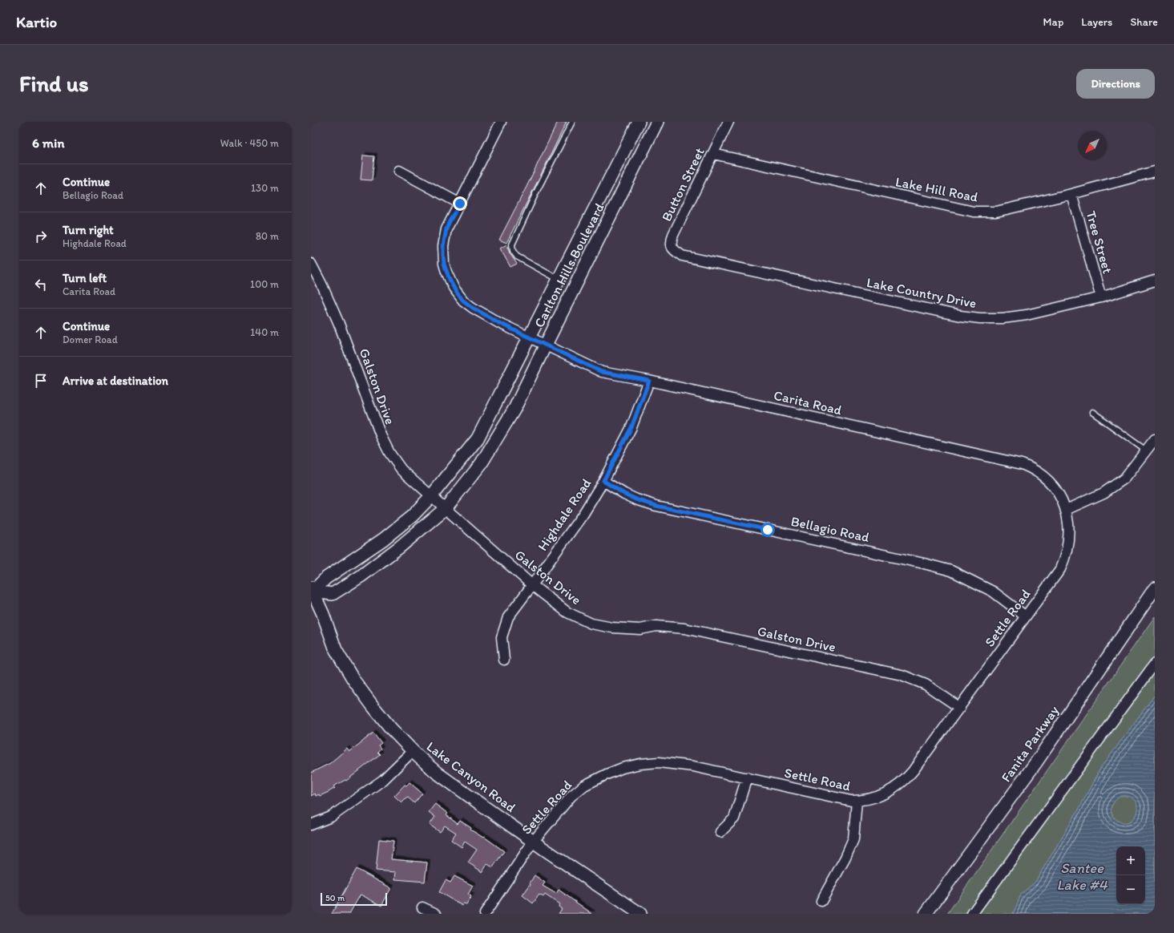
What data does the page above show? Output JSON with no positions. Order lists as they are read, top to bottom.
{
  "streets": {
    "street": [
      "Button Street",
      "Lake Hill Road",
      "Tree Street",
      "Carlton Hills Boulevard",
      "Lake Country Drive",
      "Galston Drive",
      "Carita Road",
      "Highdale Road",
      "Bellagio Road",
      "Settle Road",
      "Fanita Parkway",
      "Lake Canyon Road"
    ]
  },
  "crossings": [
    ["Button Street", "Lake Hill Road"],
    ["Button Street", "Lake Country Drive"],
    ["Lake Hill Road", "Tree Street"],
    ["Tree Street", "Lake Country Drive"],
    ["Carlton Hills Boulevard", "Galston Drive"],
    ["Carlton Hills Boulevard", "Carita Road"],
    ["Carlton Hills Boulevard", "Lake Canyon Road"],
    ["Galston Drive", "Highdale Road"],
    ["Galston Drive", "Settle Road"],
    ["Carita Road", "Highdale Road"],
    ["Carita Road", "Settle Road"],
    ["Highdale Road", "Bellagio Road"],
    ["Bellagio Road", "Settle Road"],
    ["Settle Road", "Lake Canyon Road"]
  ],
  "water": ["Santee Lake #4"],
  "scale_bar": "50 m",
  "north": "bottom left",
  "page": {
    "header": "Kartio",
    "nav": ["Map", "Layers", "Share"],
    "buttons": "Directions",
    "title": "Find us",
    "heading": ["6 min", "Walk · 450 m"],
    "list": [
      ["Continue", "Bellagio Road", "130 m"],
      ["Turn right", "Highdale Road", "80 m"],
      ["Turn left", "Carita Road", "100 m"],
      ["Continue", "Domer Road", "140 m"],
      "Arrive at destination"
    ],
    "map_buttons": ["+", "−"],
    "scale": "50 m"
  }
}
